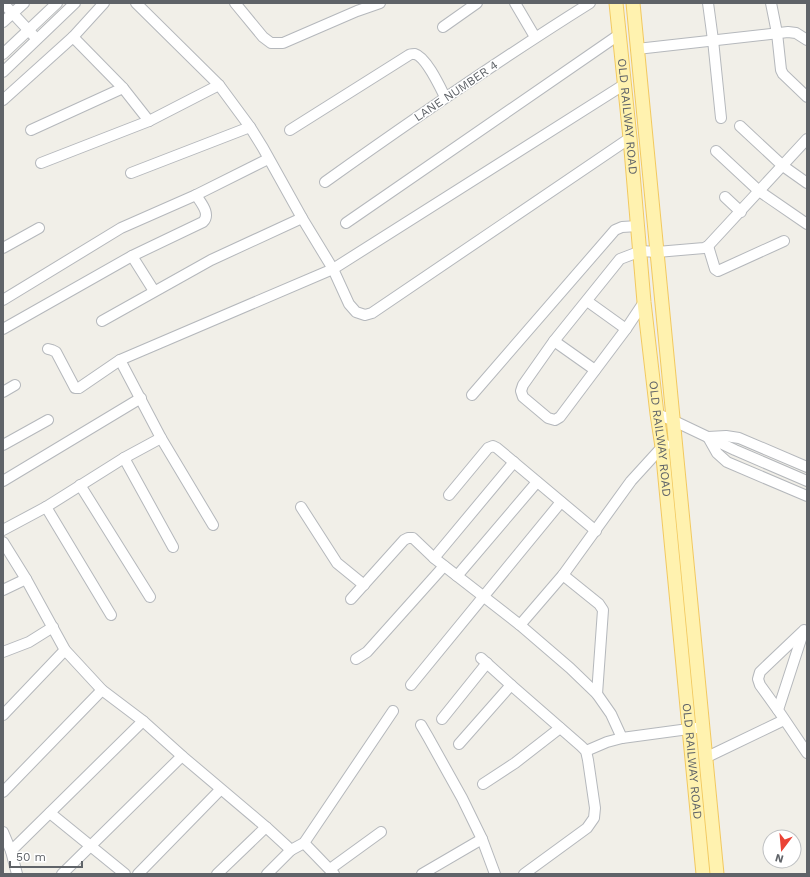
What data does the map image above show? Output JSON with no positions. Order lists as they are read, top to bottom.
{
  "streets": {
    "main road": ["OLD RAILWAY ROAD"],
    "street": ["LANE NUMBER 4"]
  },
  "scale_bar": "50 m",
  "north": "bottom"
}
